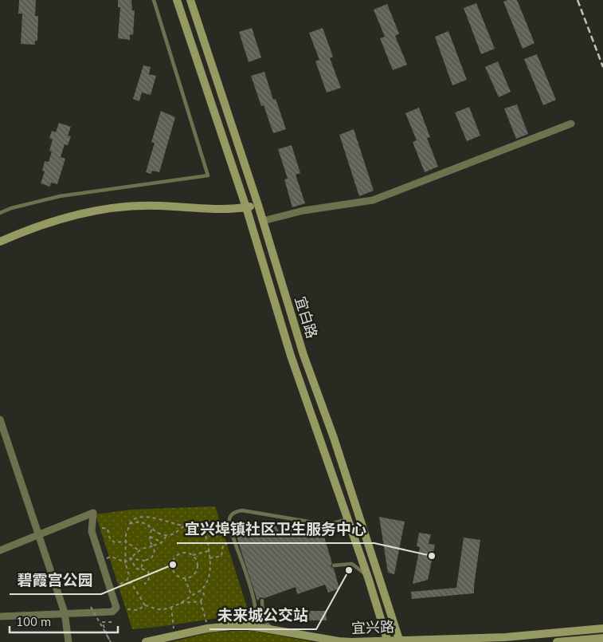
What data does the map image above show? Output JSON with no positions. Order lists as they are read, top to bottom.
{
  "streets": {
    "street": ["宜白路", "宜兴路"]
  },
  "crossings": [
    ["宜白路", "宜兴路"]
  ],
  "places": ["宜兴埠镇社区卫生服务中心", "碧霞宫公园", "未来城公交站"],
  "scale_bar": "100 m"
}
